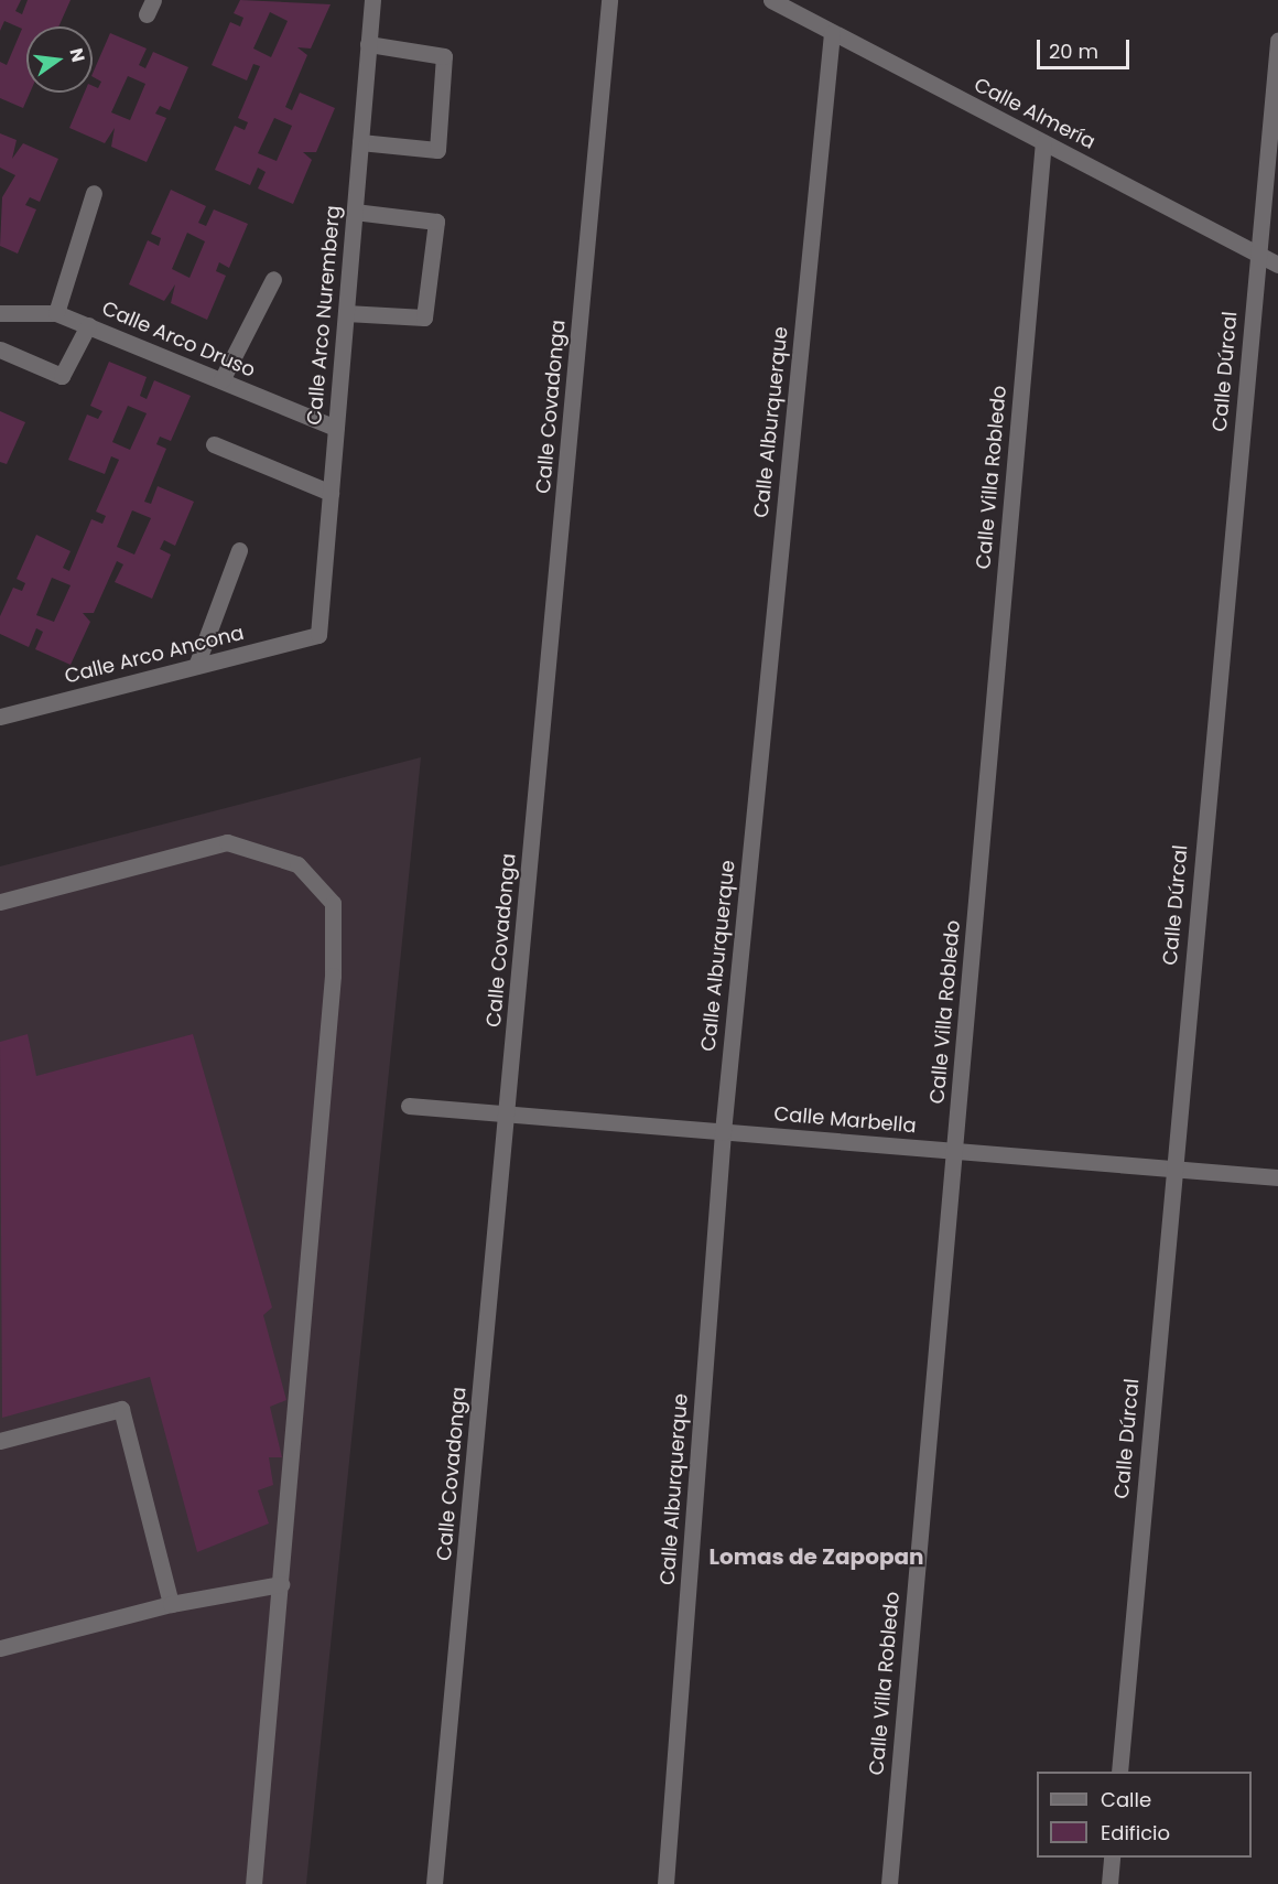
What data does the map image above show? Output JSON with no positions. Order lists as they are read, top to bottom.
{
  "streets": {
    "street": [
      "Calle Almería",
      "Calle Arco Nuremberg",
      "Calle Arco Druso",
      "Calle Dúrcal",
      "Calle Covadonga",
      "Calle Alburquerque",
      "Calle Villa Robledo",
      "Calle Arco Ancona",
      "Calle Marbella"
    ]
  },
  "crossings": [
    ["Calle Almería", "Calle Dúrcal"],
    ["Calle Almería", "Calle Alburquerque"],
    ["Calle Almería", "Calle Villa Robledo"],
    ["Calle Arco Nuremberg", "Calle Arco Druso"],
    ["Calle Arco Nuremberg", "Calle Arco Ancona"],
    ["Calle Dúrcal", "Calle Marbella"],
    ["Calle Covadonga", "Calle Marbella"],
    ["Calle Alburquerque", "Calle Marbella"],
    ["Calle Villa Robledo", "Calle Marbella"]
  ],
  "districts": ["Lomas de Zapopan"],
  "legend": ["Calle", "Edificio"],
  "scale_bar": "20 m",
  "north": "right"
}
